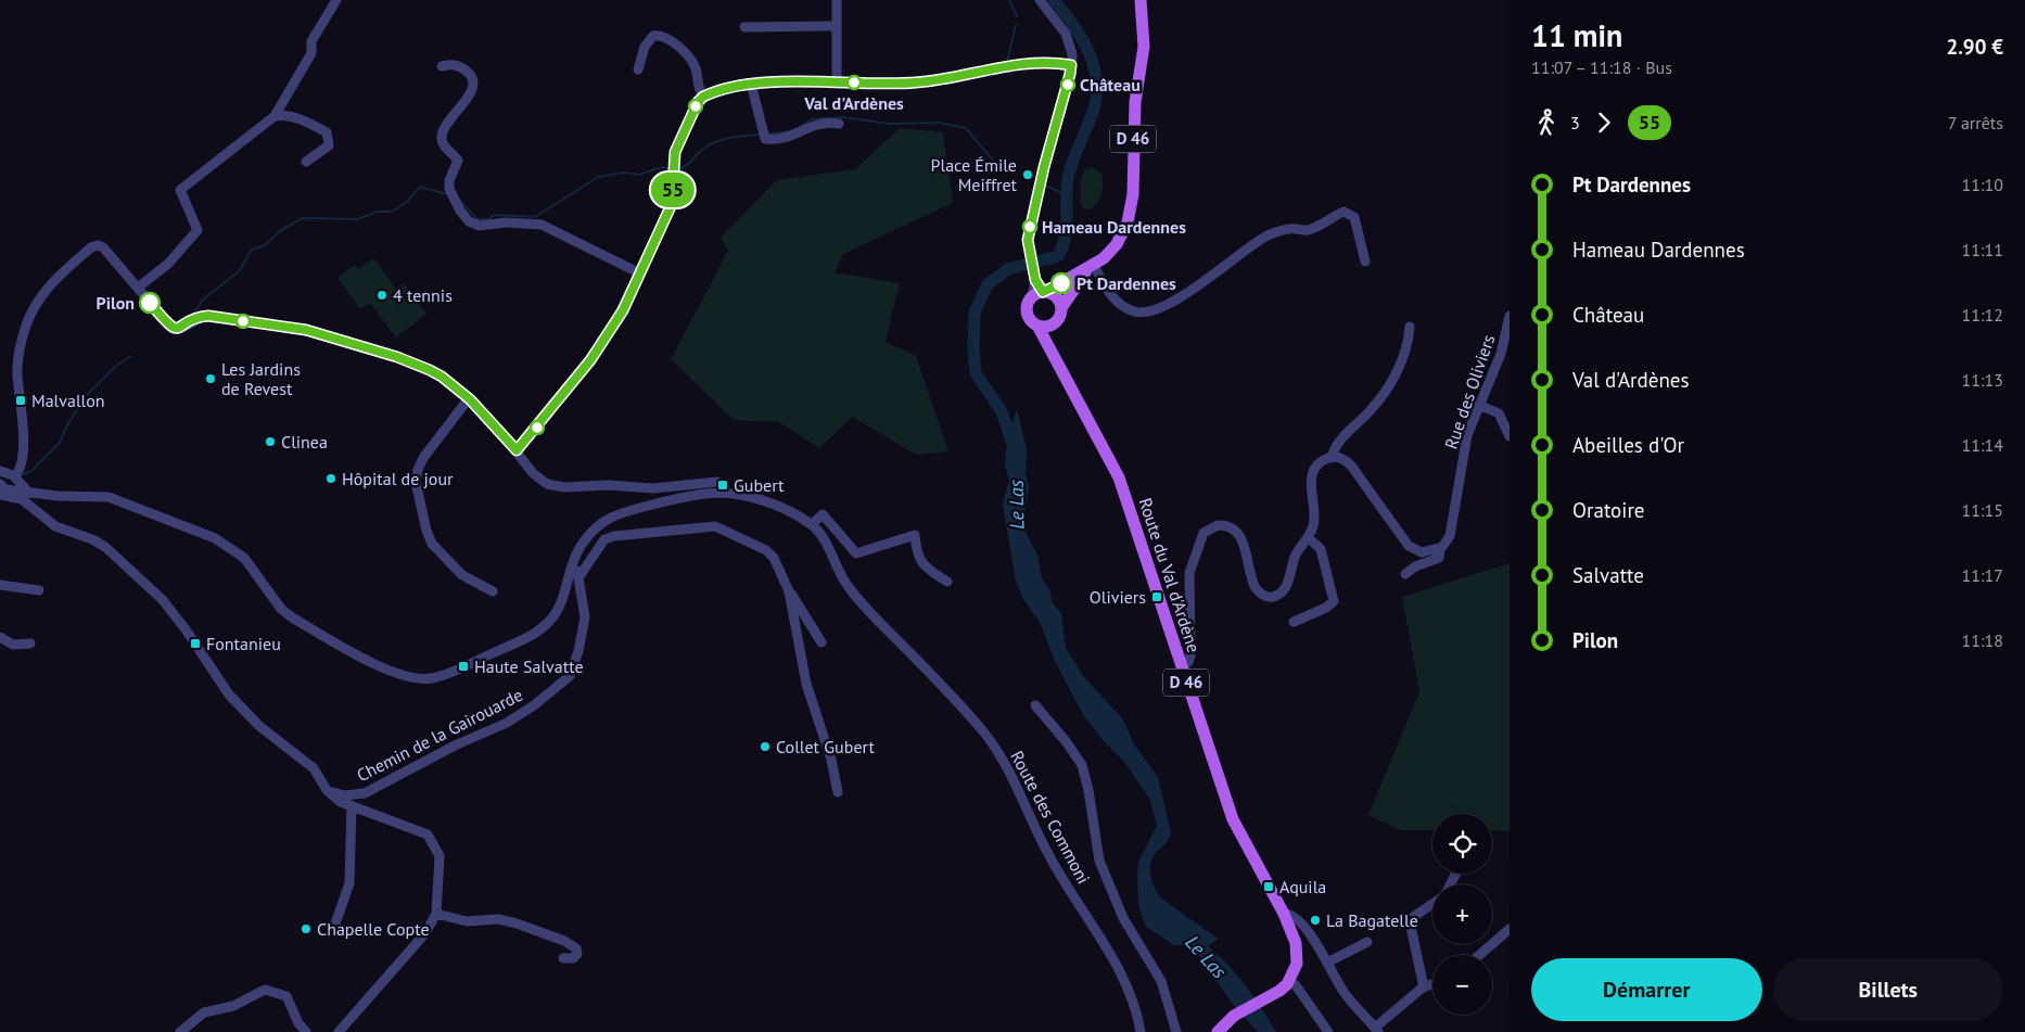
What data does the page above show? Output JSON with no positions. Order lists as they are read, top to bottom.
{
  "streets": {
    "main road": ["D 46", "Route du Val d'Ardène"],
    "street": ["Rue des Oliviers", "Chemin de la Gairouarde", "Route des Commoni"]
  },
  "crossings": [
    ["D 46", "Route du Val d'Ardène"]
  ],
  "water": ["Le Las"],
  "places": {
    "other": [
      "Val d'Ardènes",
      "Château",
      "Place Émile Meiffret",
      "Hameau Dardennes",
      "Pt Dardennes",
      "4 tennis",
      "Pilon",
      "Les Jardins de Revest",
      "Clinea",
      "Hôpital de jour",
      "Collet Gubert",
      "La Bagatelle",
      "Chapelle Copte"
    ],
    "transit": [
      "Malvallon",
      "Gubert",
      "Oliviers",
      "Fontanieu",
      "Haute Salvatte",
      "Aquila"
    ]
  },
  "lines": ["bus line 55"],
  "page": {
    "on_map": "55",
    "heading": ["11 min", "11:07 – 11:18 · Bus", "2.90 €"],
    "legs": ["3", "55", "7 arrêts"],
    "list": [
      {
        "name": "Pt Dardennes",
        "value": "11:10"
      },
      {
        "name": "Hameau Dardennes",
        "value": "11:11"
      },
      {
        "name": "Château",
        "value": "11:12"
      },
      {
        "name": "Val d'Ardènes",
        "value": "11:13"
      },
      {
        "name": "Abeilles d'Or",
        "value": "11:14"
      },
      {
        "name": "Oratoire",
        "value": "11:15"
      },
      {
        "name": "Salvatte",
        "value": "11:17"
      },
      {
        "name": "Pilon",
        "value": "11:18"
      }
    ],
    "map_buttons": ["+", "−"],
    "buttons": ["Démarrer", "Billets"]
  }
}
